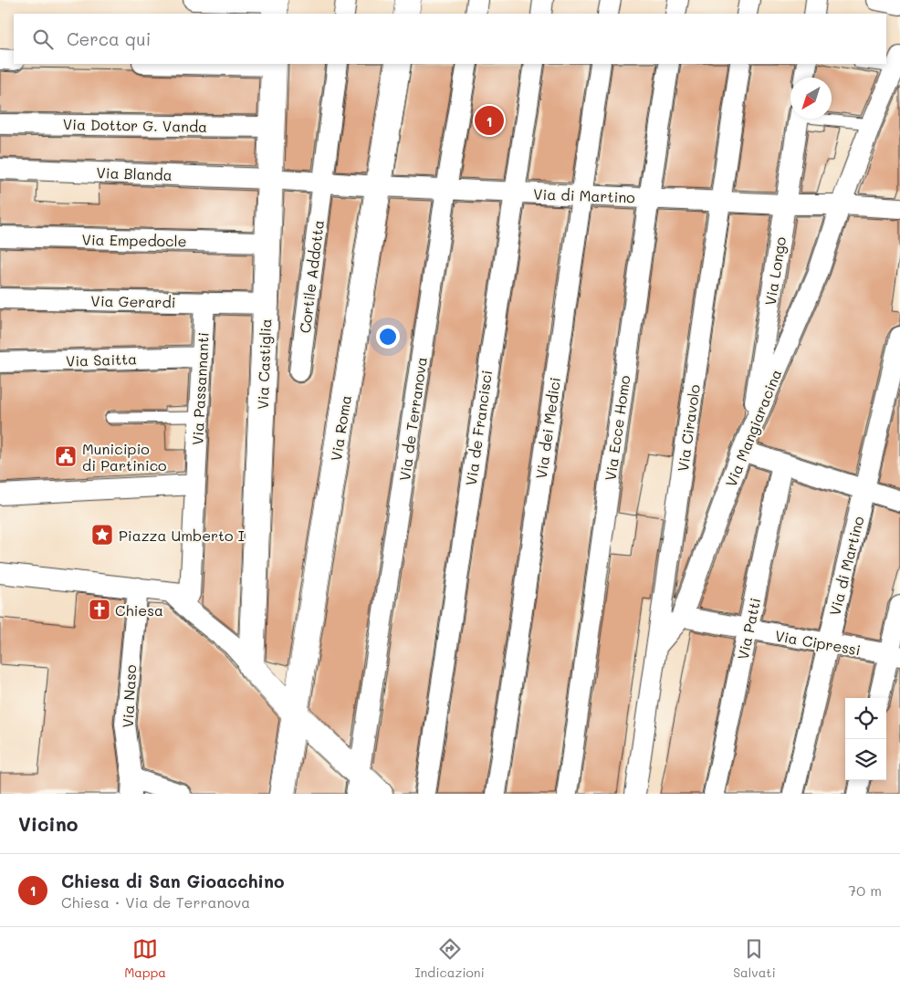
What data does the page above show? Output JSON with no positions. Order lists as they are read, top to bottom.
{
  "streets": {
    "street": [
      "Via Dottor G. Vanda",
      "Via Blanda",
      "Via di Martino",
      "Via Empedocle",
      "Via Longo",
      "Cortile Addotta",
      "Via Gerardi",
      "Via Saitta",
      "Via Castiglia",
      "Via Passannanti",
      "Via de Terranova",
      "Via Roma",
      "Via de Francisci",
      "Via dei Medici",
      "Via Ecce Homo",
      "Via Ciravolo",
      "Via Mangiaracina",
      "Via Patti",
      "Via Cipressi",
      "Via Naso"
    ]
  },
  "crossings": [
    ["Via Dottor G. Vanda", "Via Castiglia"],
    ["Via Blanda", "Via di Martino"],
    ["Via Blanda", "Via Castiglia"],
    ["Via di Martino", "Via Longo"],
    ["Via di Martino", "Cortile Addotta"],
    ["Via di Martino", "Via Castiglia"],
    ["Via di Martino", "Via de Terranova"],
    ["Via di Martino", "Via Roma"],
    ["Via di Martino", "Via de Francisci"],
    ["Via di Martino", "Via dei Medici"],
    ["Via di Martino", "Via Ecce Homo"],
    ["Via di Martino", "Via Ciravolo"],
    ["Via di Martino", "Via Mangiaracina"],
    ["Via di Martino", "Via Cipressi"],
    ["Via Empedocle", "Via Castiglia"],
    ["Via Longo", "Via Mangiaracina"],
    ["Via Gerardi", "Via Castiglia"],
    ["Via Gerardi", "Via Passannanti"],
    ["Via Saitta", "Via Passannanti"],
    ["Via Ciravolo", "Via Mangiaracina"],
    ["Via Mangiaracina", "Via Cipressi"],
    ["Via Patti", "Via Cipressi"]
  ],
  "places": {
    "public building": ["Municipio di Partinico"],
    "place": ["Piazza Umberto I"],
    "church": ["Chiesa"]
  },
  "north": "bottom left",
  "page": {
    "search": "Cerca qui",
    "pins": "1",
    "heading": "Vicino",
    "list": [
      {
        "mark": "1",
        "name": "Chiesa di San Gioacchino",
        "note": "Chiesa · Via de Terranova",
        "value": "70 m"
      }
    ],
    "nav": ["Mappa", "Indicazioni", "Salvati"]
  }
}
